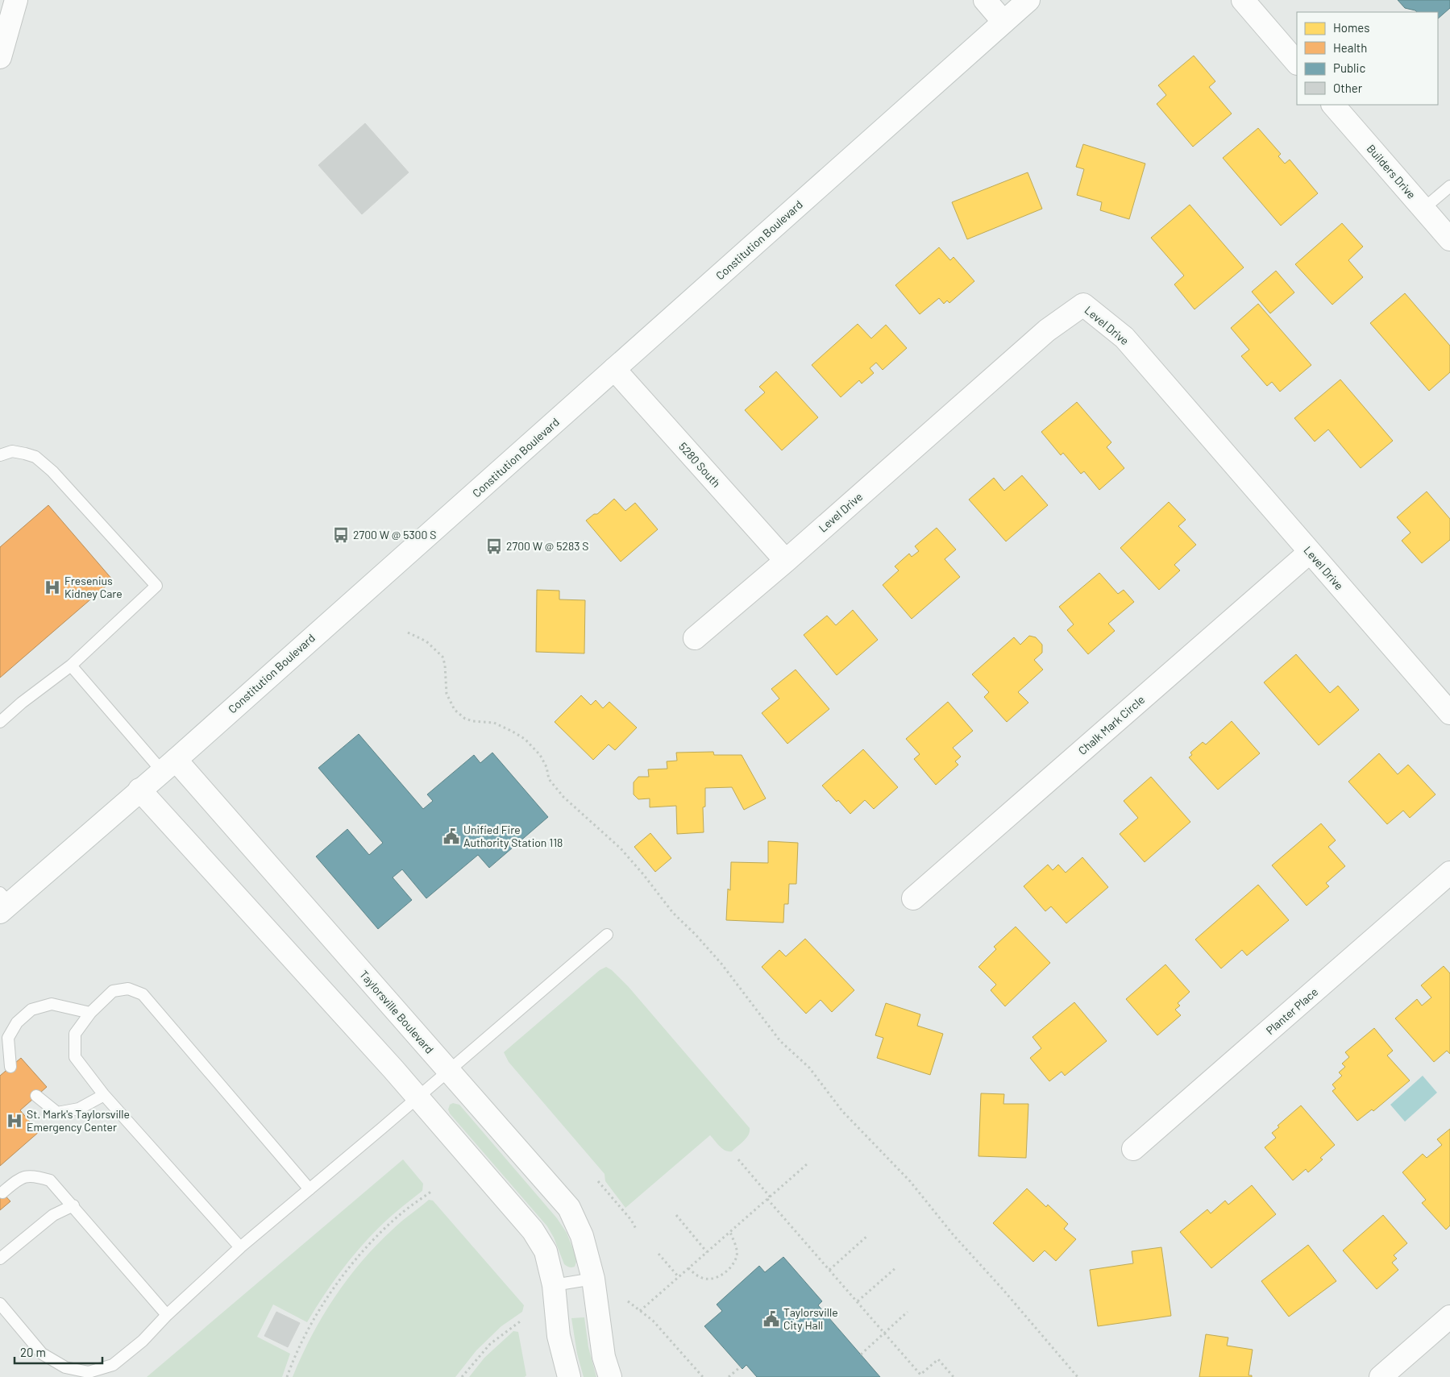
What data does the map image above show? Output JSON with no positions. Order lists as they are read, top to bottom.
{
  "streets": {
    "street": [
      "Builders Drive",
      "Constitution Boulevard",
      "Level Drive",
      "5280 South",
      "Chalk Mark Circle",
      "Planter Place",
      "Taylorsville Boulevard"
    ]
  },
  "crossings": [
    ["Constitution Boulevard", "5280 South"],
    ["Constitution Boulevard", "Taylorsville Boulevard"],
    ["Level Drive", "5280 South"],
    ["Level Drive", "Chalk Mark Circle"]
  ],
  "places": {
    "bus stop": ["2700 W @ 5300 S", "2700 W @ 5283 S"],
    "hospital": ["Fresenius Kidney Care", "St. Mark's Taylorsville Emergency Center"],
    "public building": ["Unified Fire Authority Station 118", "Taylorsville City Hall"]
  },
  "legend": [
    "Homes",
    "Health",
    "Public",
    "Other"
  ],
  "scale_bar": "20 m"
}
